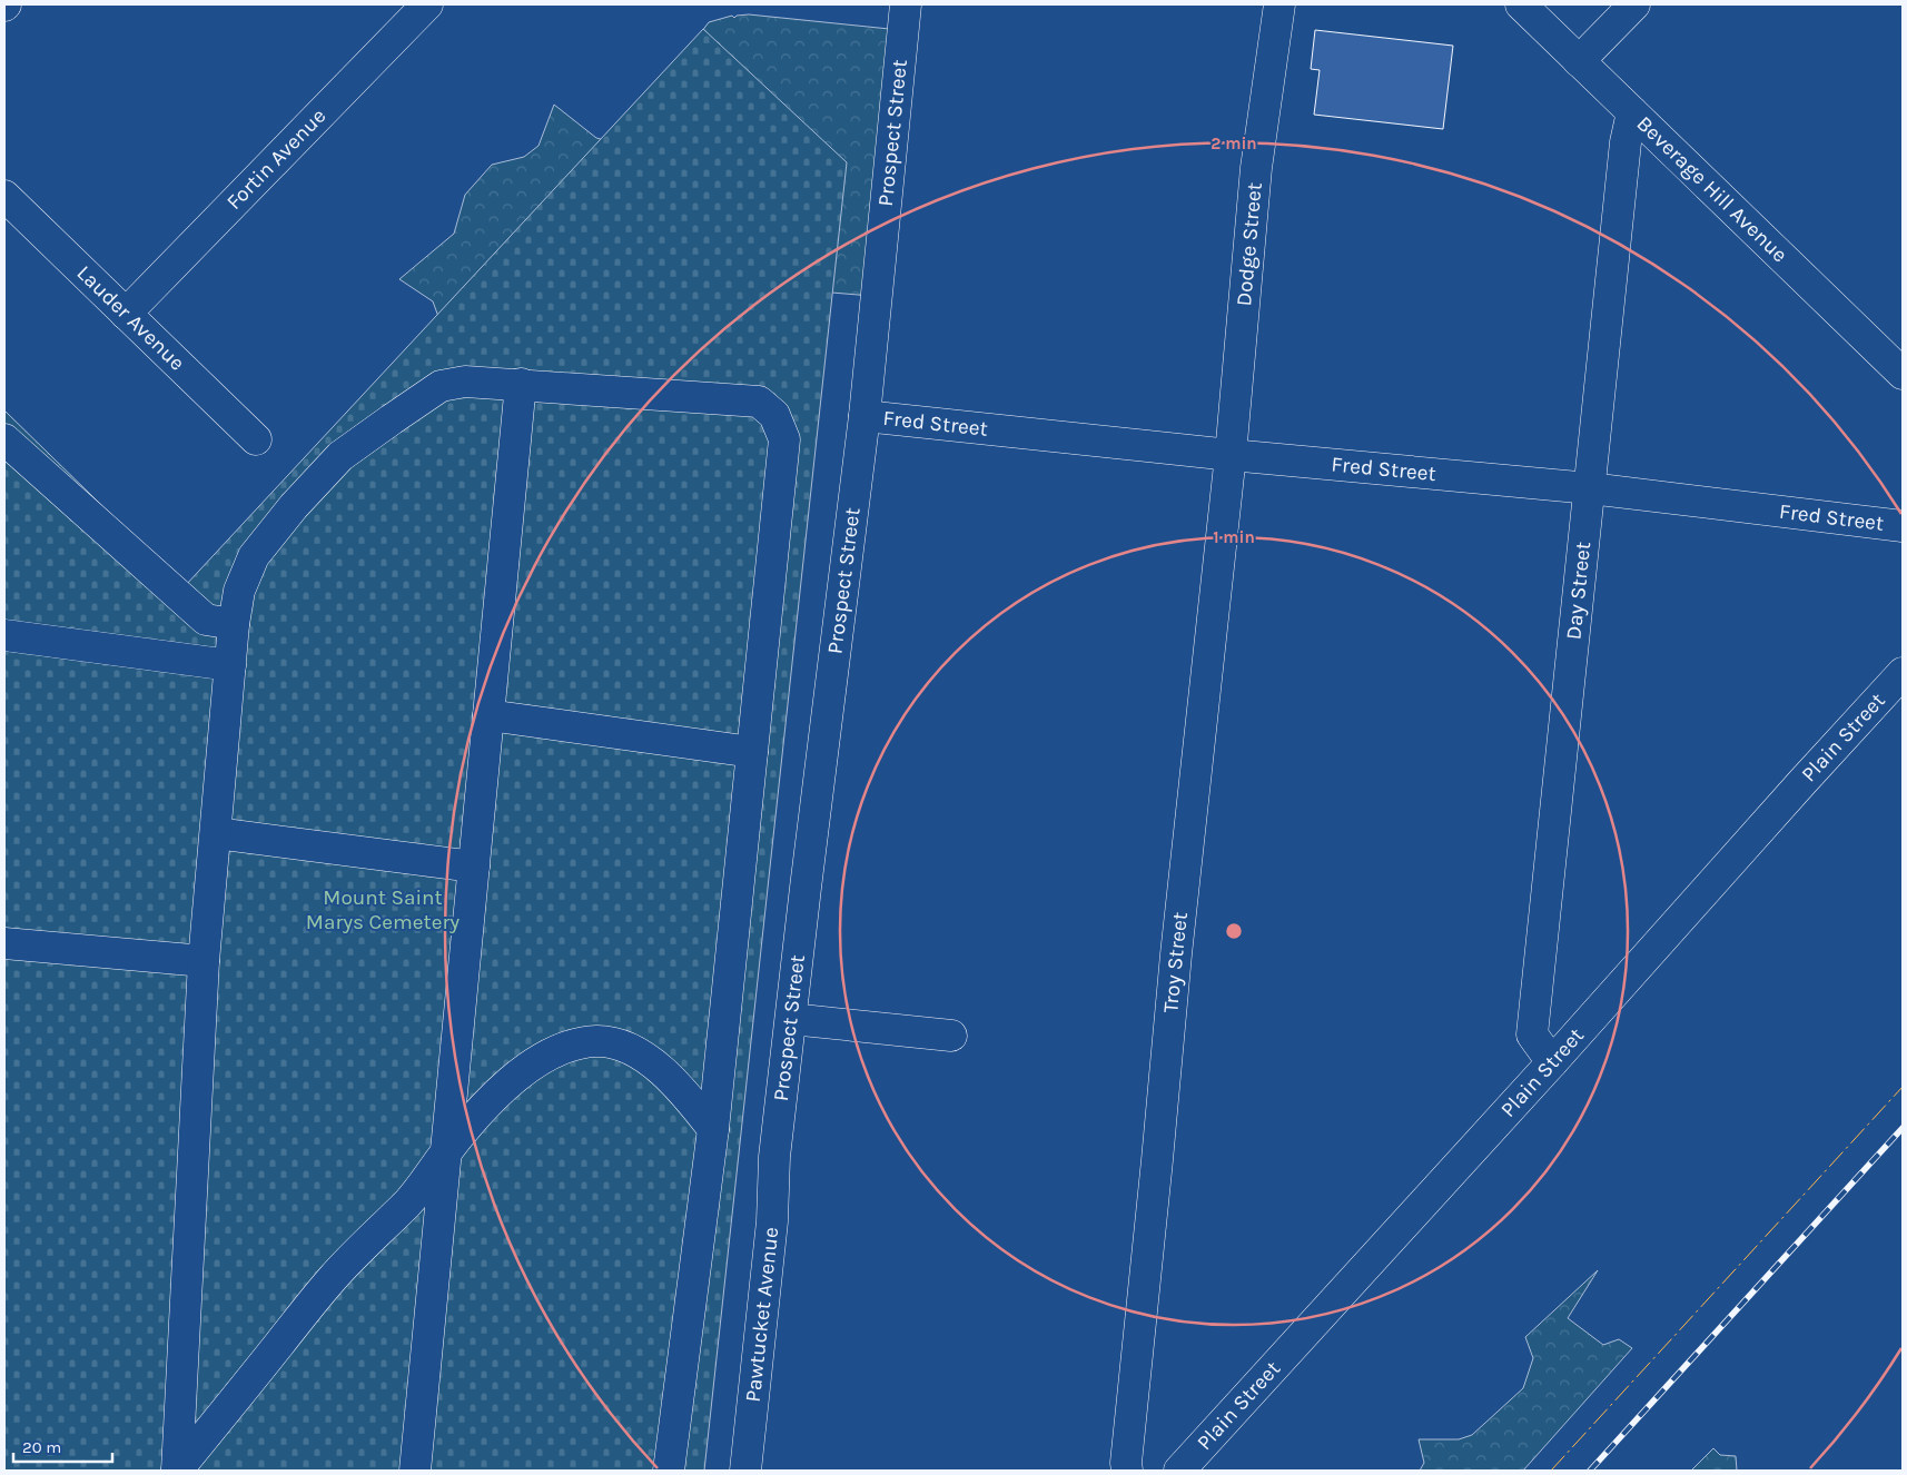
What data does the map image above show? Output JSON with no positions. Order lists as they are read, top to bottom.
{
  "streets": {
    "street": [
      "Prospect Street",
      "Fortin Avenue",
      "Beverage Hill Avenue",
      "Dodge Street",
      "Lauder Avenue",
      "Fred Street",
      "Day Street",
      "Plain Street",
      "Troy Street",
      "Pawtucket Avenue"
    ]
  },
  "crossings": [
    ["Prospect Street", "Fred Street"],
    ["Prospect Street", "Pawtucket Avenue"],
    ["Fortin Avenue", "Lauder Avenue"],
    ["Beverage Hill Avenue", "Day Street"],
    ["Dodge Street", "Fred Street"],
    ["Dodge Street", "Troy Street"],
    ["Fred Street", "Day Street"],
    ["Fred Street", "Troy Street"],
    ["Day Street", "Plain Street"]
  ],
  "parks": ["Mount Saint Marys Cemetery"],
  "scale_bar": "20 m",
  "rings": ["2 min", "1 min"]
}
